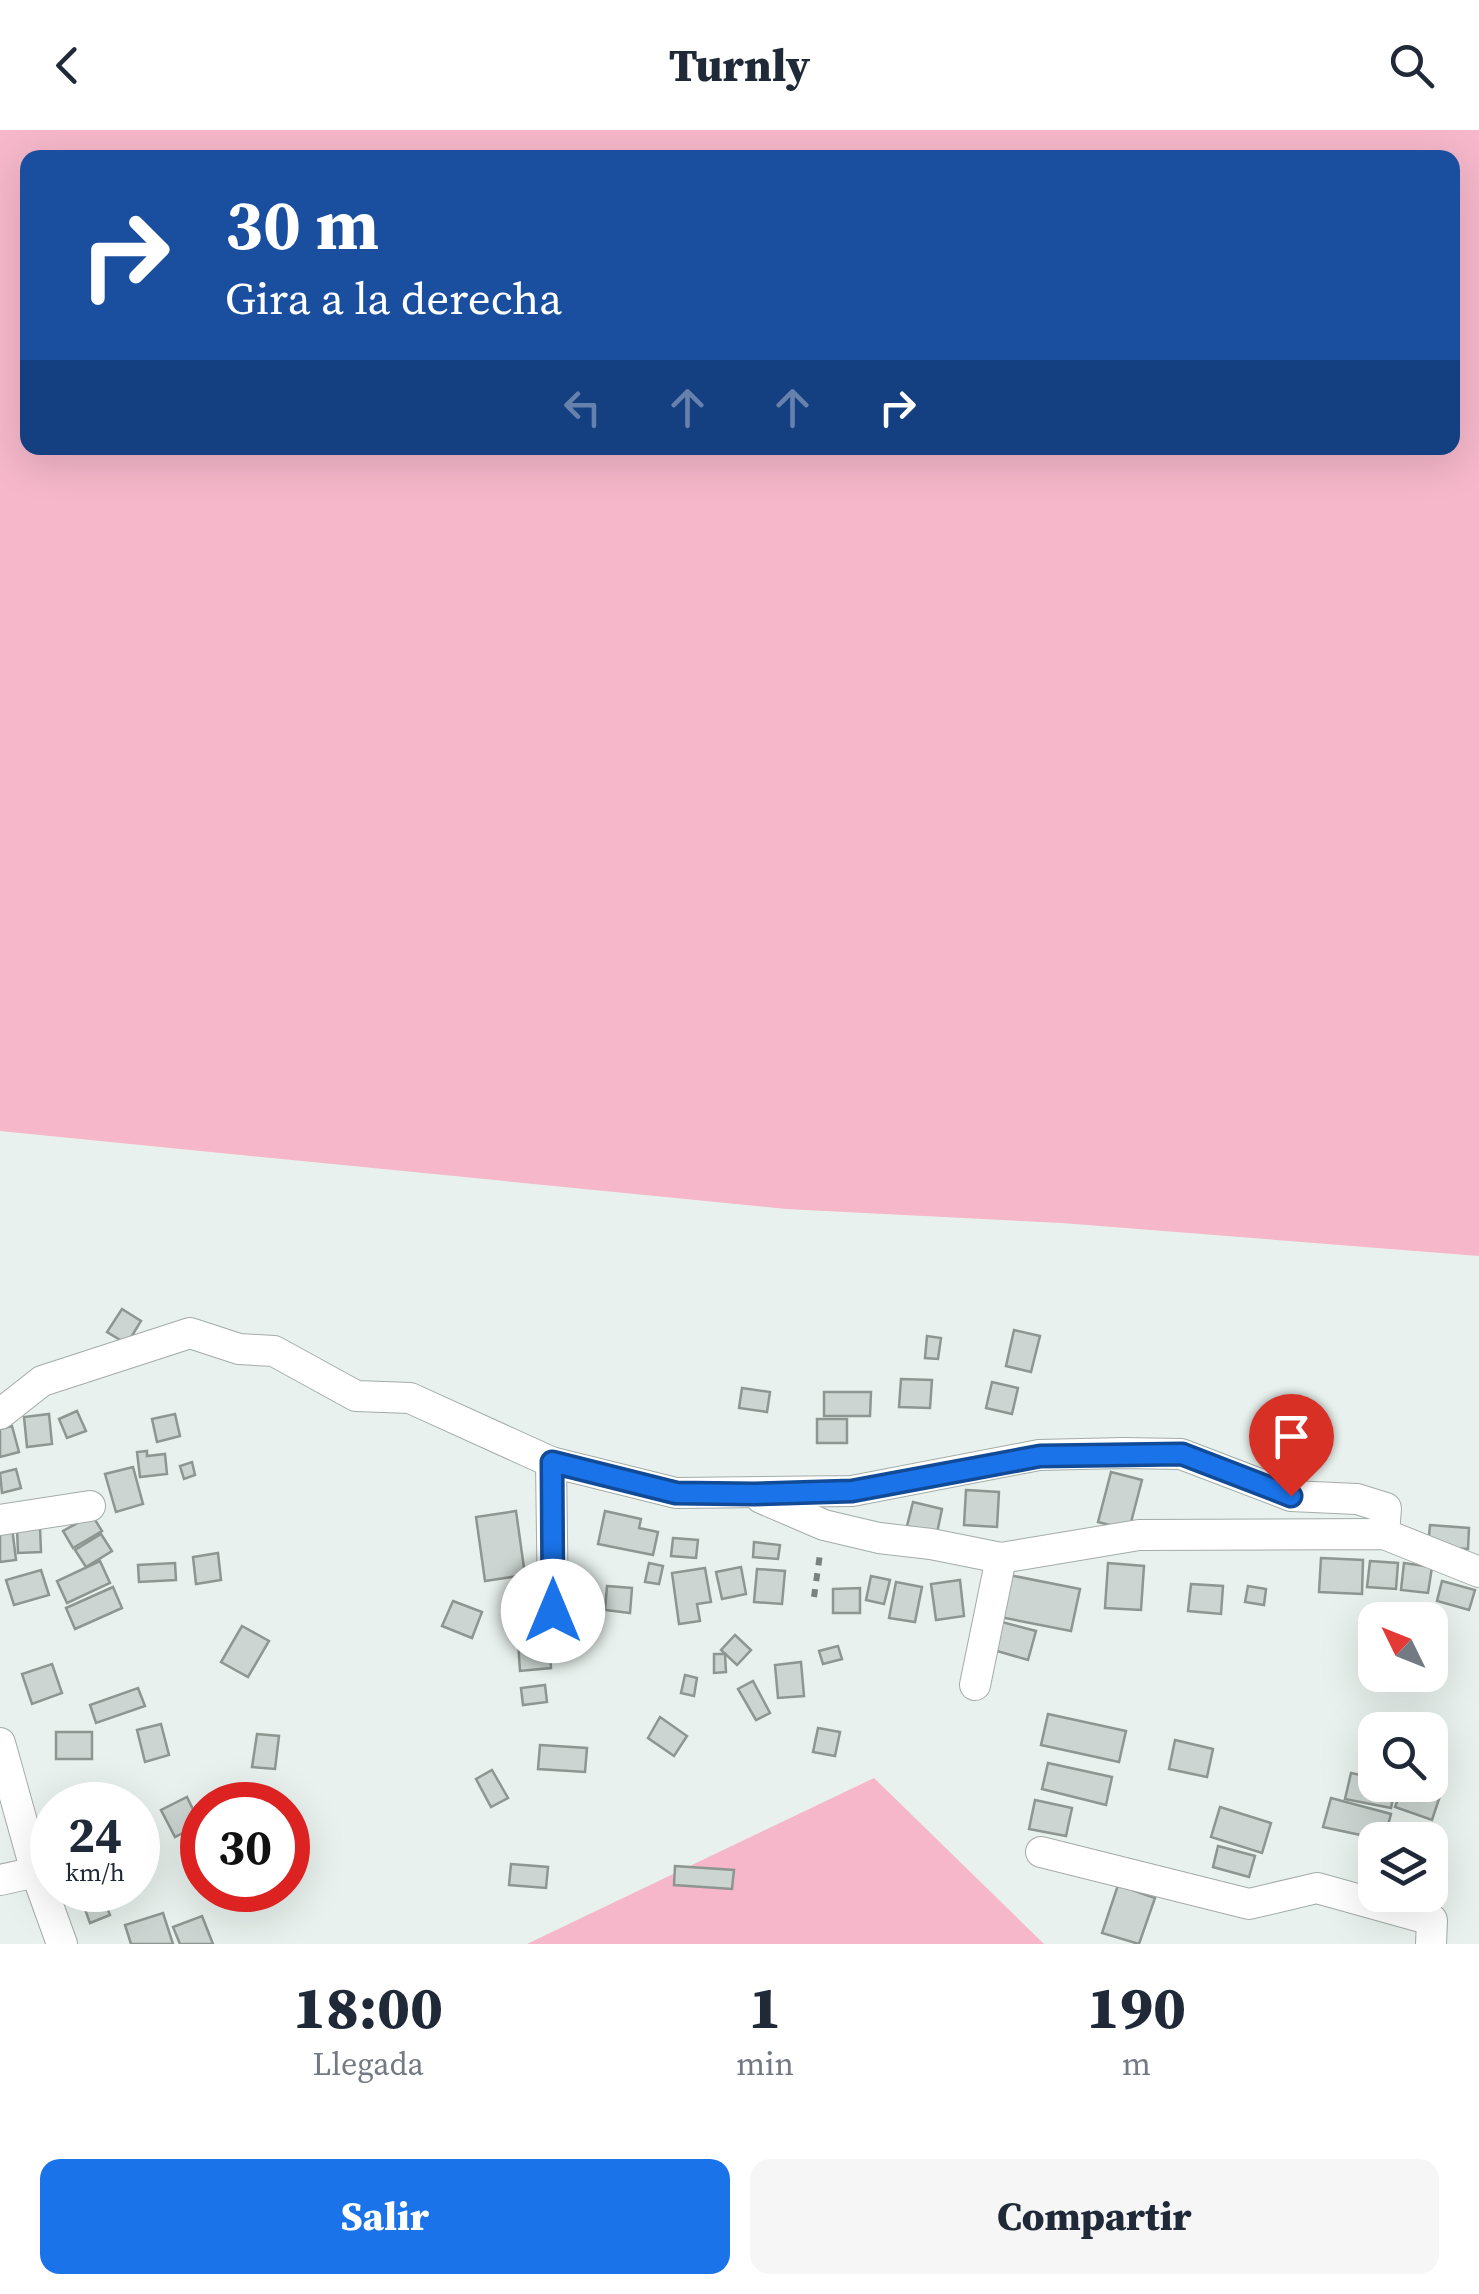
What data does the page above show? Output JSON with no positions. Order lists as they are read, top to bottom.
{
  "north": "top left",
  "page": {
    "header": "Turnly",
    "turn": ["30 m", "Gira a la derecha"],
    "speed": "24 km/h",
    "limit": "30",
    "eta": [
      "18:00",
      "Llegada",
      "1",
      "min",
      "190",
      "m"
    ],
    "buttons": ["Salir", "Compartir"]
  }
}
